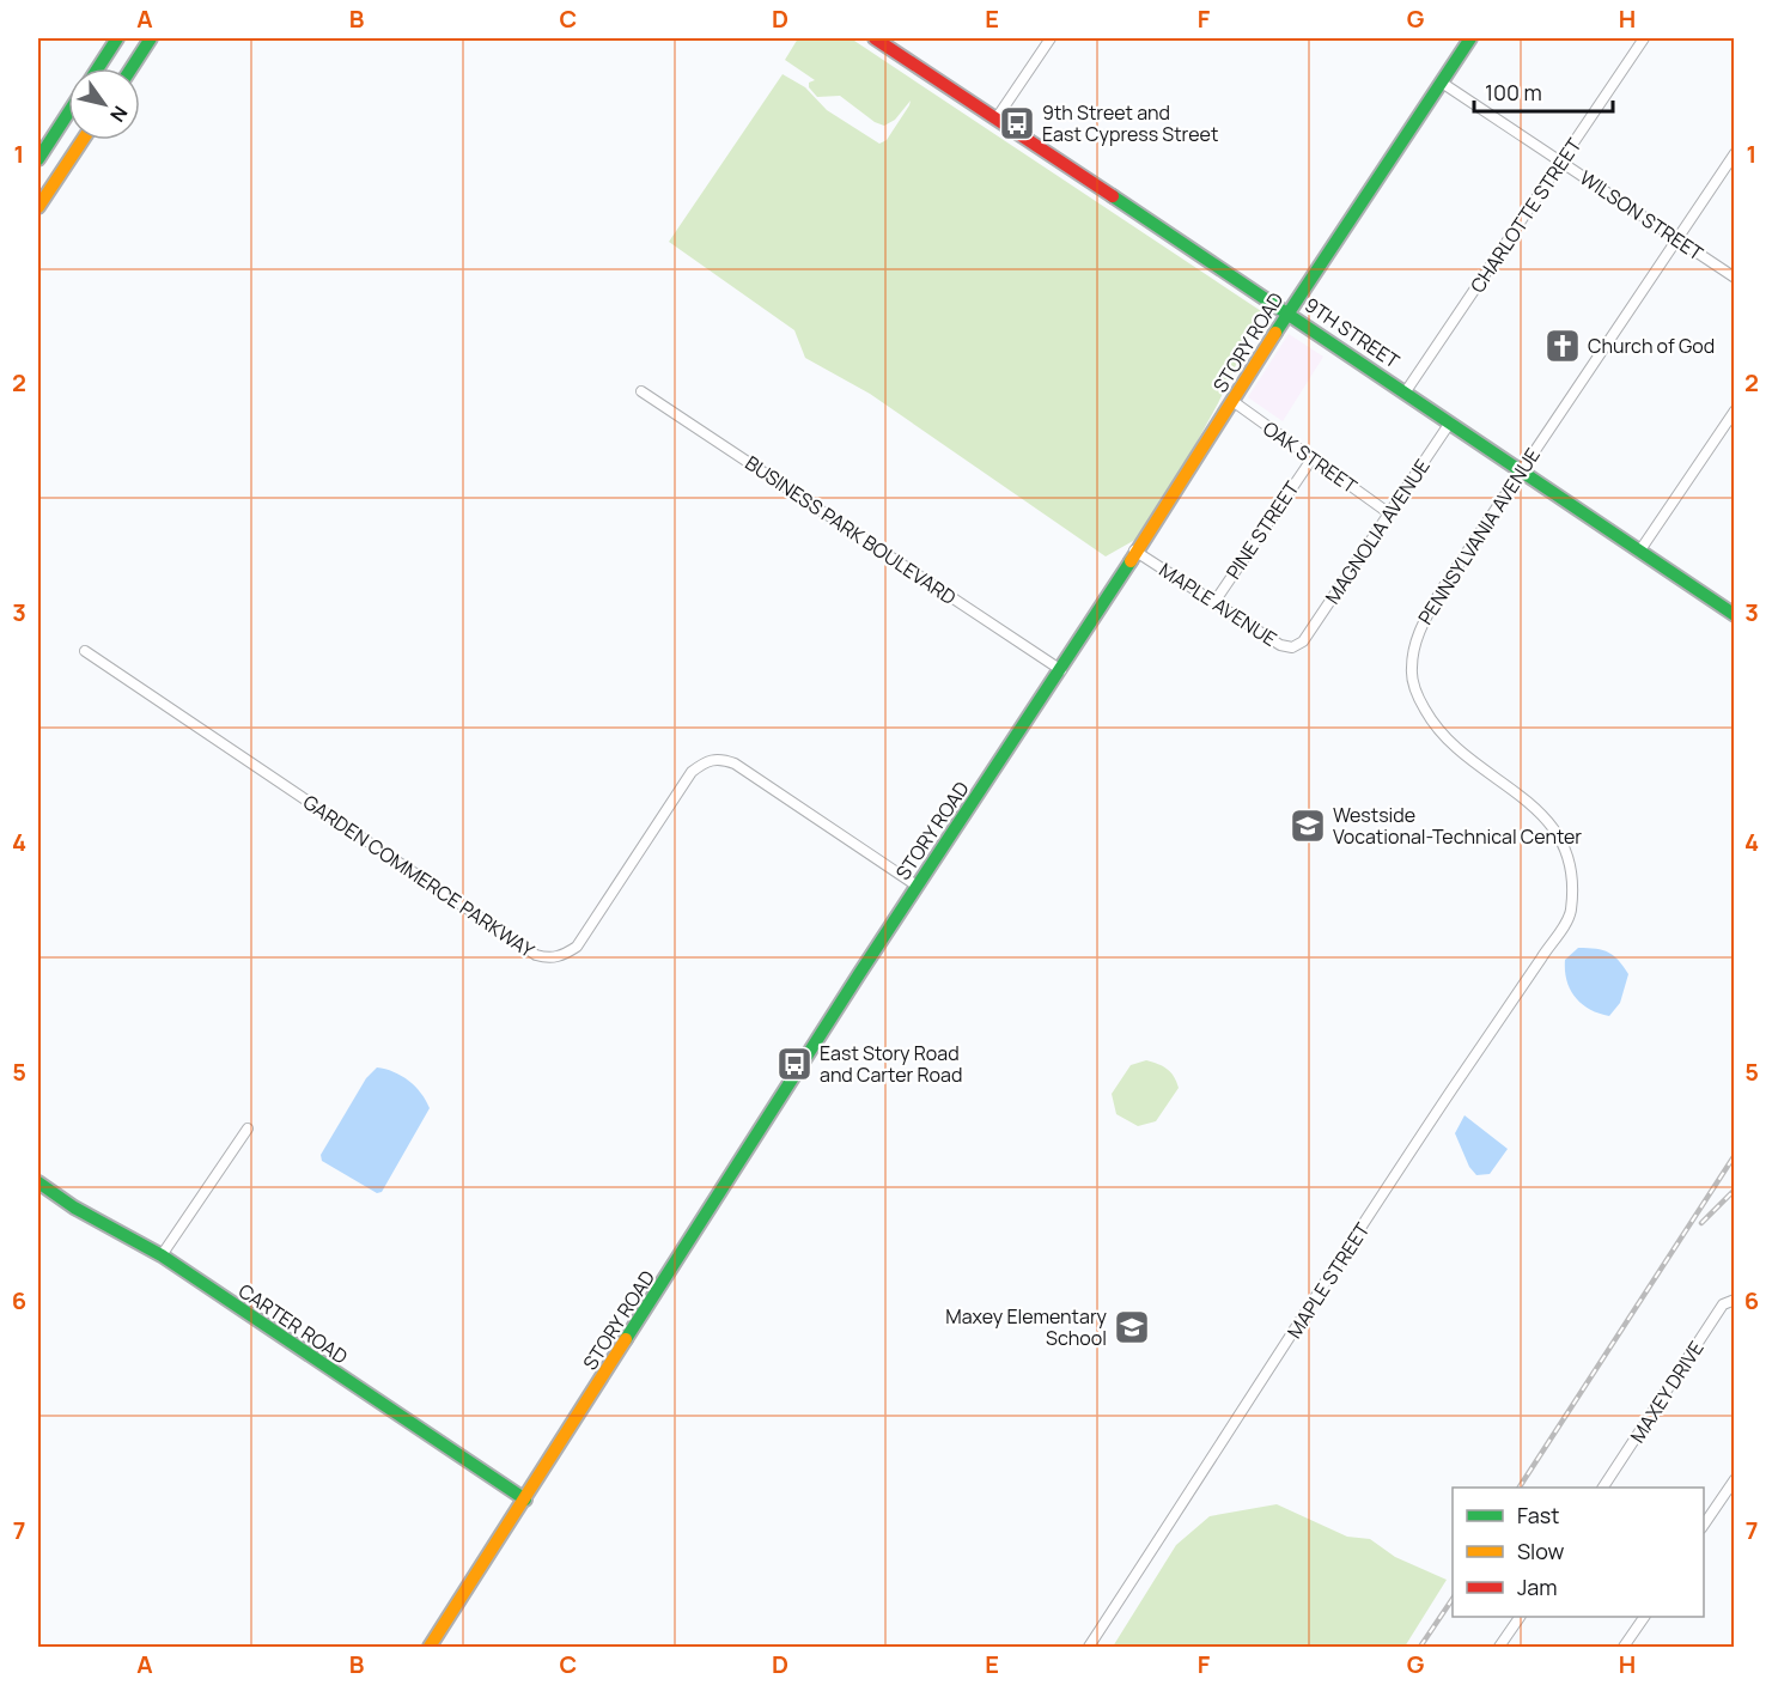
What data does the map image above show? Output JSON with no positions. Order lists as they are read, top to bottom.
{
  "streets": {
    "main road": ["9TH STREET", "STORY ROAD", "CARTER ROAD"],
    "street": [
      "CHARLOTTE STREET",
      "WILSON STREET",
      "OAK STREET",
      "BUSINESS PARK BOULEVARD",
      "PINE STREET",
      "MAGNOLIA AVENUE",
      "PENNSYLVANIA AVENUE",
      "MAPLE AVENUE",
      "GARDEN COMMERCE PARKWAY",
      "MAPLE STREET",
      "MAXEY DRIVE"
    ]
  },
  "crossings": [
    ["CHARLOTTE STREET", "WILSON STREET"],
    ["CHARLOTTE STREET", "9TH STREET"],
    ["WILSON STREET", "STORY ROAD"],
    ["WILSON STREET", "PENNSYLVANIA AVENUE"],
    ["9TH STREET", "STORY ROAD"],
    ["9TH STREET", "MAGNOLIA AVENUE"],
    ["9TH STREET", "PENNSYLVANIA AVENUE"],
    ["STORY ROAD", "OAK STREET"],
    ["STORY ROAD", "BUSINESS PARK BOULEVARD"],
    ["STORY ROAD", "MAPLE AVENUE"],
    ["STORY ROAD", "GARDEN COMMERCE PARKWAY"],
    ["STORY ROAD", "CARTER ROAD"],
    ["OAK STREET", "PINE STREET"],
    ["OAK STREET", "MAGNOLIA AVENUE"],
    ["PINE STREET", "MAPLE AVENUE"],
    ["MAGNOLIA AVENUE", "MAPLE AVENUE"],
    ["PENNSYLVANIA AVENUE", "MAPLE STREET"]
  ],
  "places": {
    "bus stop": ["9th Street and East Cypress Street", "East Story Road and Carter Road"],
    "church": ["Church of God"],
    "school or university": ["Westside Vocational-Technical Center", "Maxey Elementary School"]
  },
  "legend": ["Fast", "Slow", "Jam"],
  "scale_bar": "100 m",
  "north": "bottom right",
  "grid": {
    "columns": [
      "A",
      "B",
      "C",
      "D",
      "E",
      "F",
      "G",
      "H"
    ],
    "rows": [
      "1",
      "2",
      "3",
      "4",
      "5",
      "6",
      "7"
    ]
  }
}
